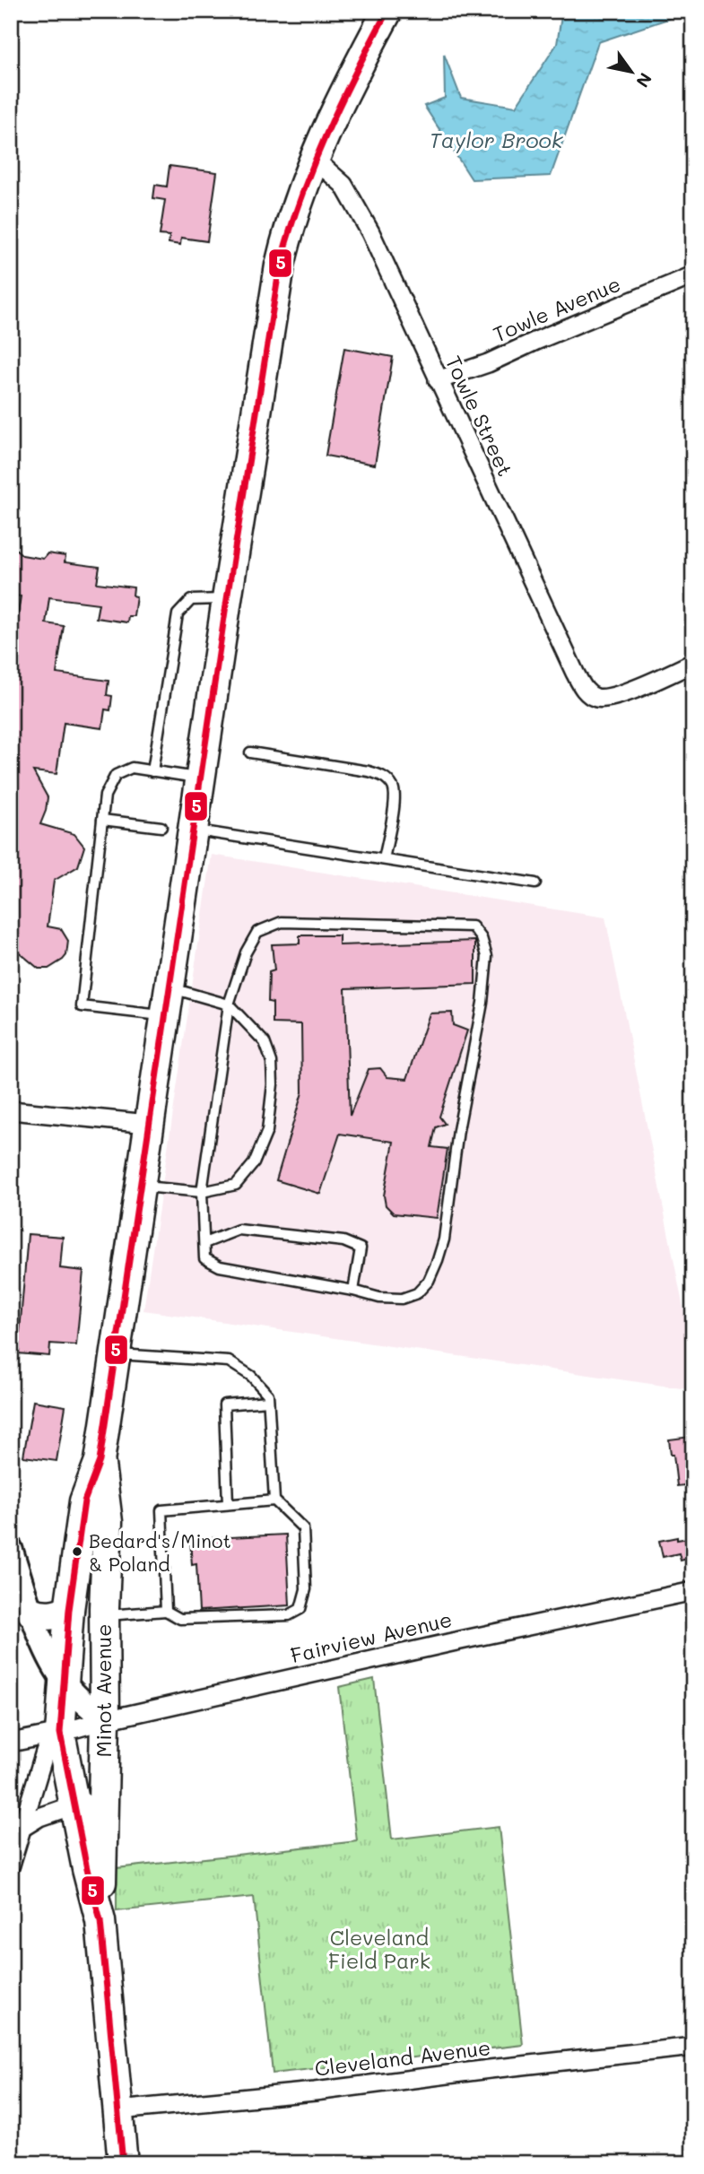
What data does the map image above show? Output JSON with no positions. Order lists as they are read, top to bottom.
{
  "streets": {
    "main road": ["Minot Avenue"],
    "street": [
      "Towle Avenue",
      "Towle Street",
      "Fairview Avenue",
      "Cleveland Avenue"
    ]
  },
  "crossings": [
    ["Towle Avenue", "Towle Street"],
    ["Towle Street", "Minot Avenue"],
    ["Fairview Avenue", "Minot Avenue"]
  ],
  "water": ["Taylor Brook"],
  "parks": ["Cleveland Field Park"],
  "places": ["Bedard's/Minot & Poland"],
  "lines": ["transit line 5"],
  "north": "bottom right"
}
